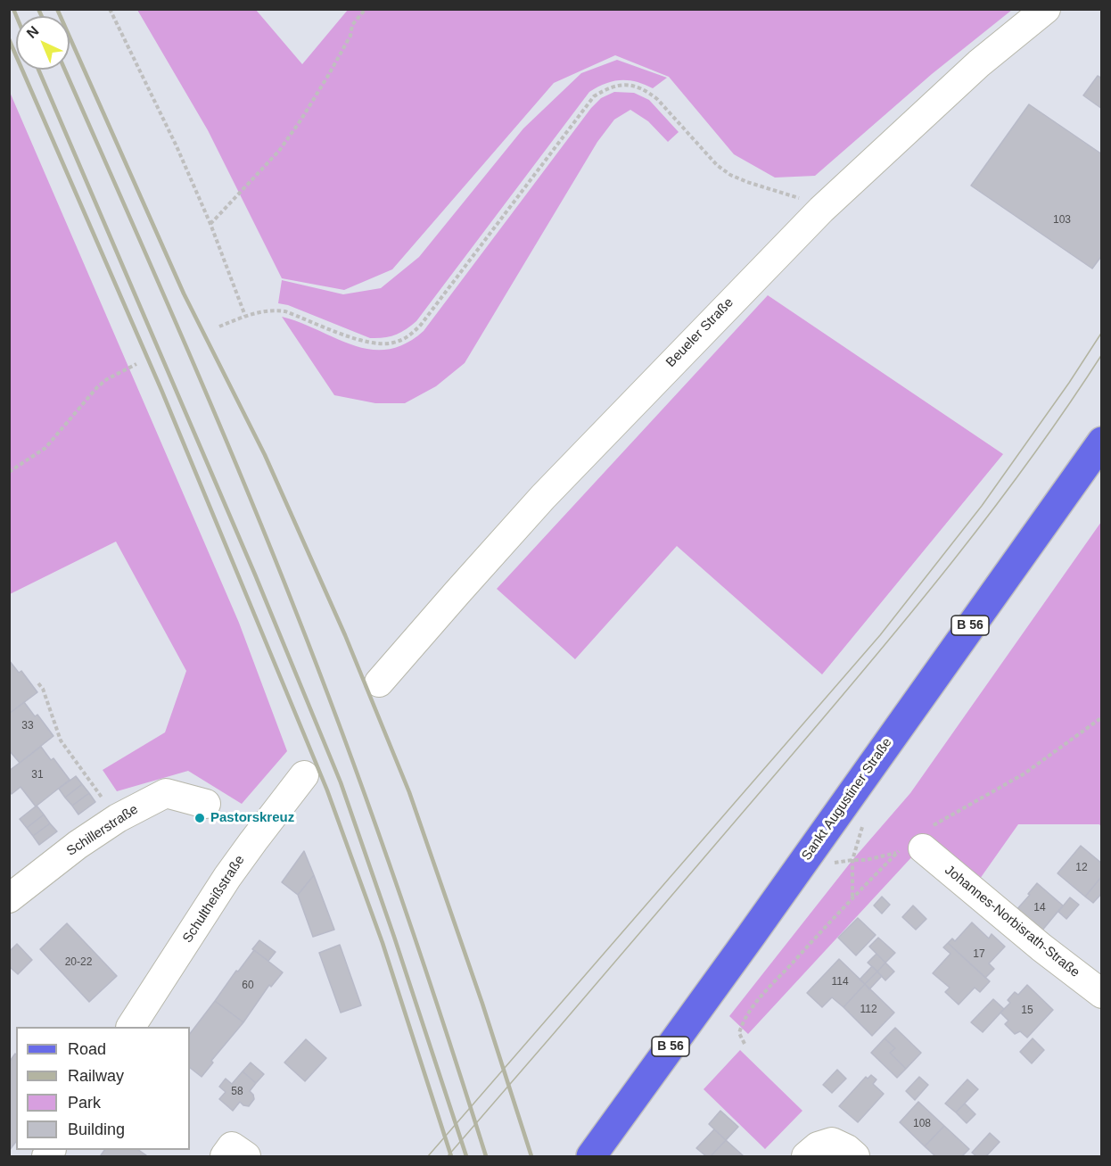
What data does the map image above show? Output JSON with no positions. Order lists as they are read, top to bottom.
{
  "streets": {
    "main road": ["B 56", "Sankt Augustiner Straße"],
    "street": [
      "Beueler Straße",
      "Schillerstraße",
      "Schultheißstraße",
      "Johannes-Norbisrath-Straße"
    ]
  },
  "places": ["Pastorskreuz"],
  "house_numbers": [
    "103",
    "33",
    "31",
    "12",
    "14",
    "17",
    "20-22",
    "114",
    "60",
    "112",
    "15",
    "58",
    "108"
  ],
  "legend": [
    "Road",
    "Railway",
    "Park",
    "Building"
  ],
  "north": "top left"
}
